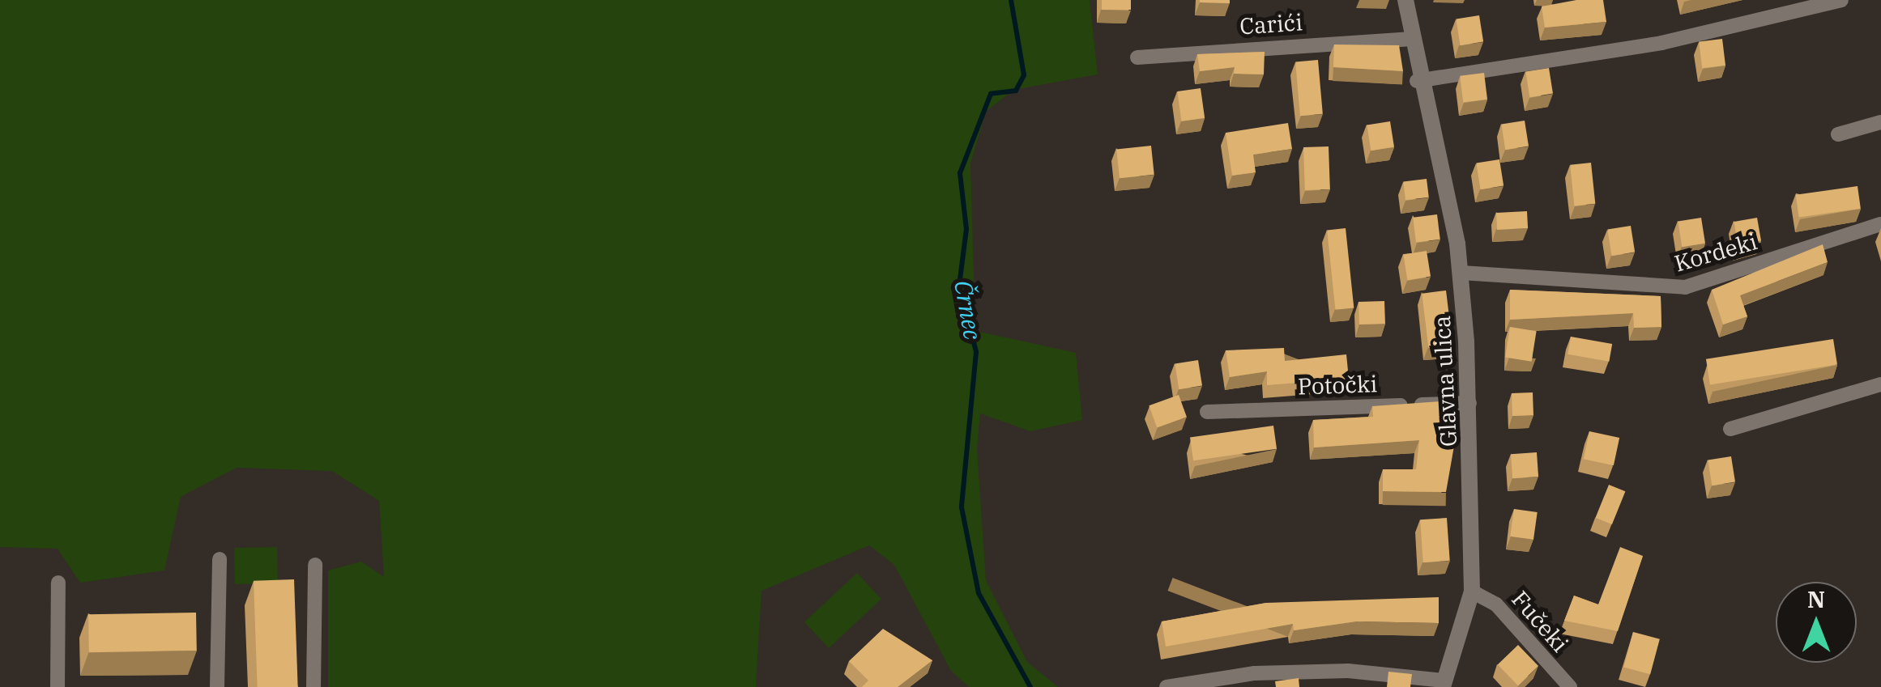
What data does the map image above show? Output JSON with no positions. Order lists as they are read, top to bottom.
{
  "streets": {
    "street": [
      "Carići",
      "Kordeki",
      "Glavna ulica",
      "Potočki",
      "Fučeki"
    ]
  },
  "crossings": [
    ["Carići", "Glavna ulica"],
    ["Kordeki", "Glavna ulica"],
    ["Glavna ulica", "Potočki"],
    ["Glavna ulica", "Fučeki"]
  ],
  "water": ["Črnec"],
  "north": "top"
}
